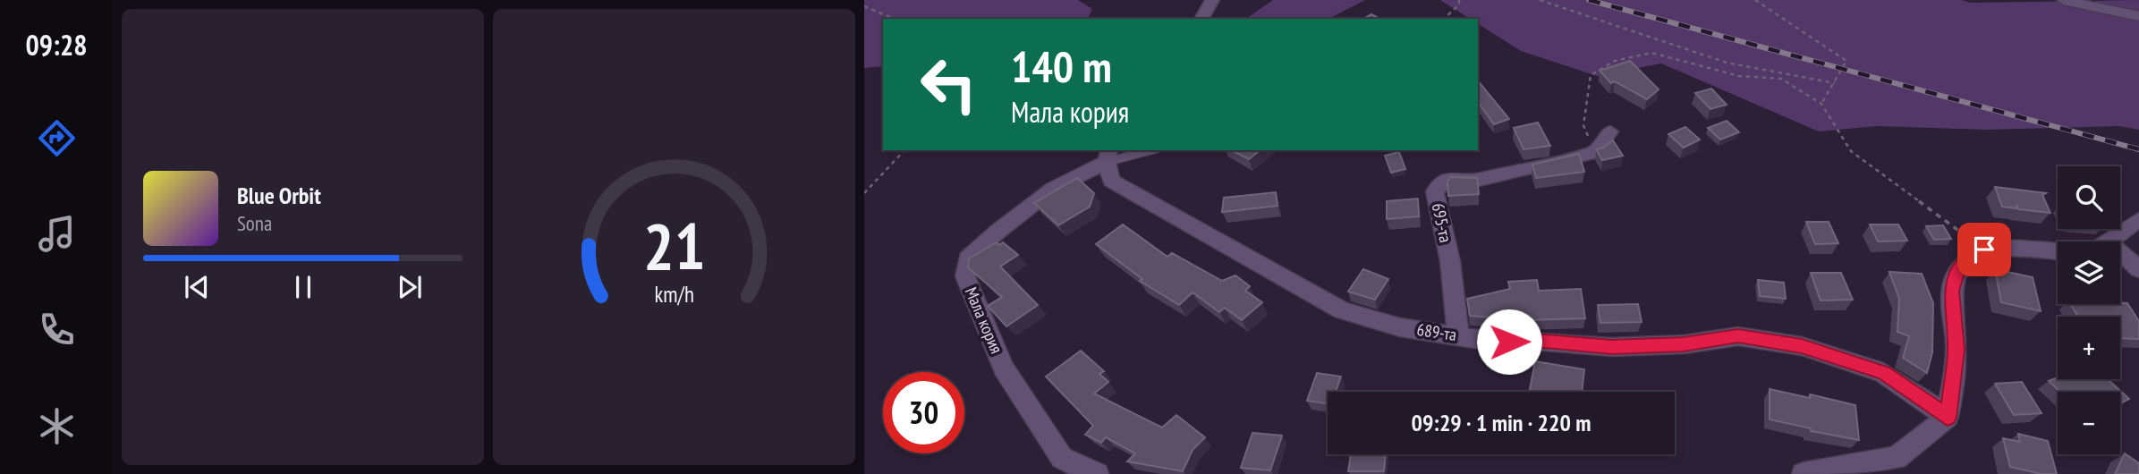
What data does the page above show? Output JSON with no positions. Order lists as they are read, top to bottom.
{
  "streets": {
    "street": ["695-та", "Мала кория", "689-та"]
  },
  "crossings": [
    ["695-та", "689-та"],
    ["Мала кория", "689-та"]
  ],
  "page": {
    "tabs": "09:28",
    "turn": ["140 m", "Мала кория"],
    "map_buttons": ["+", "−"],
    "song": ["Blue Orbit", "Sona"],
    "limit": "30",
    "trip": "09:29 · 1 min · 220 m",
    "gauge": ["21", "km/h"]
  }
}
